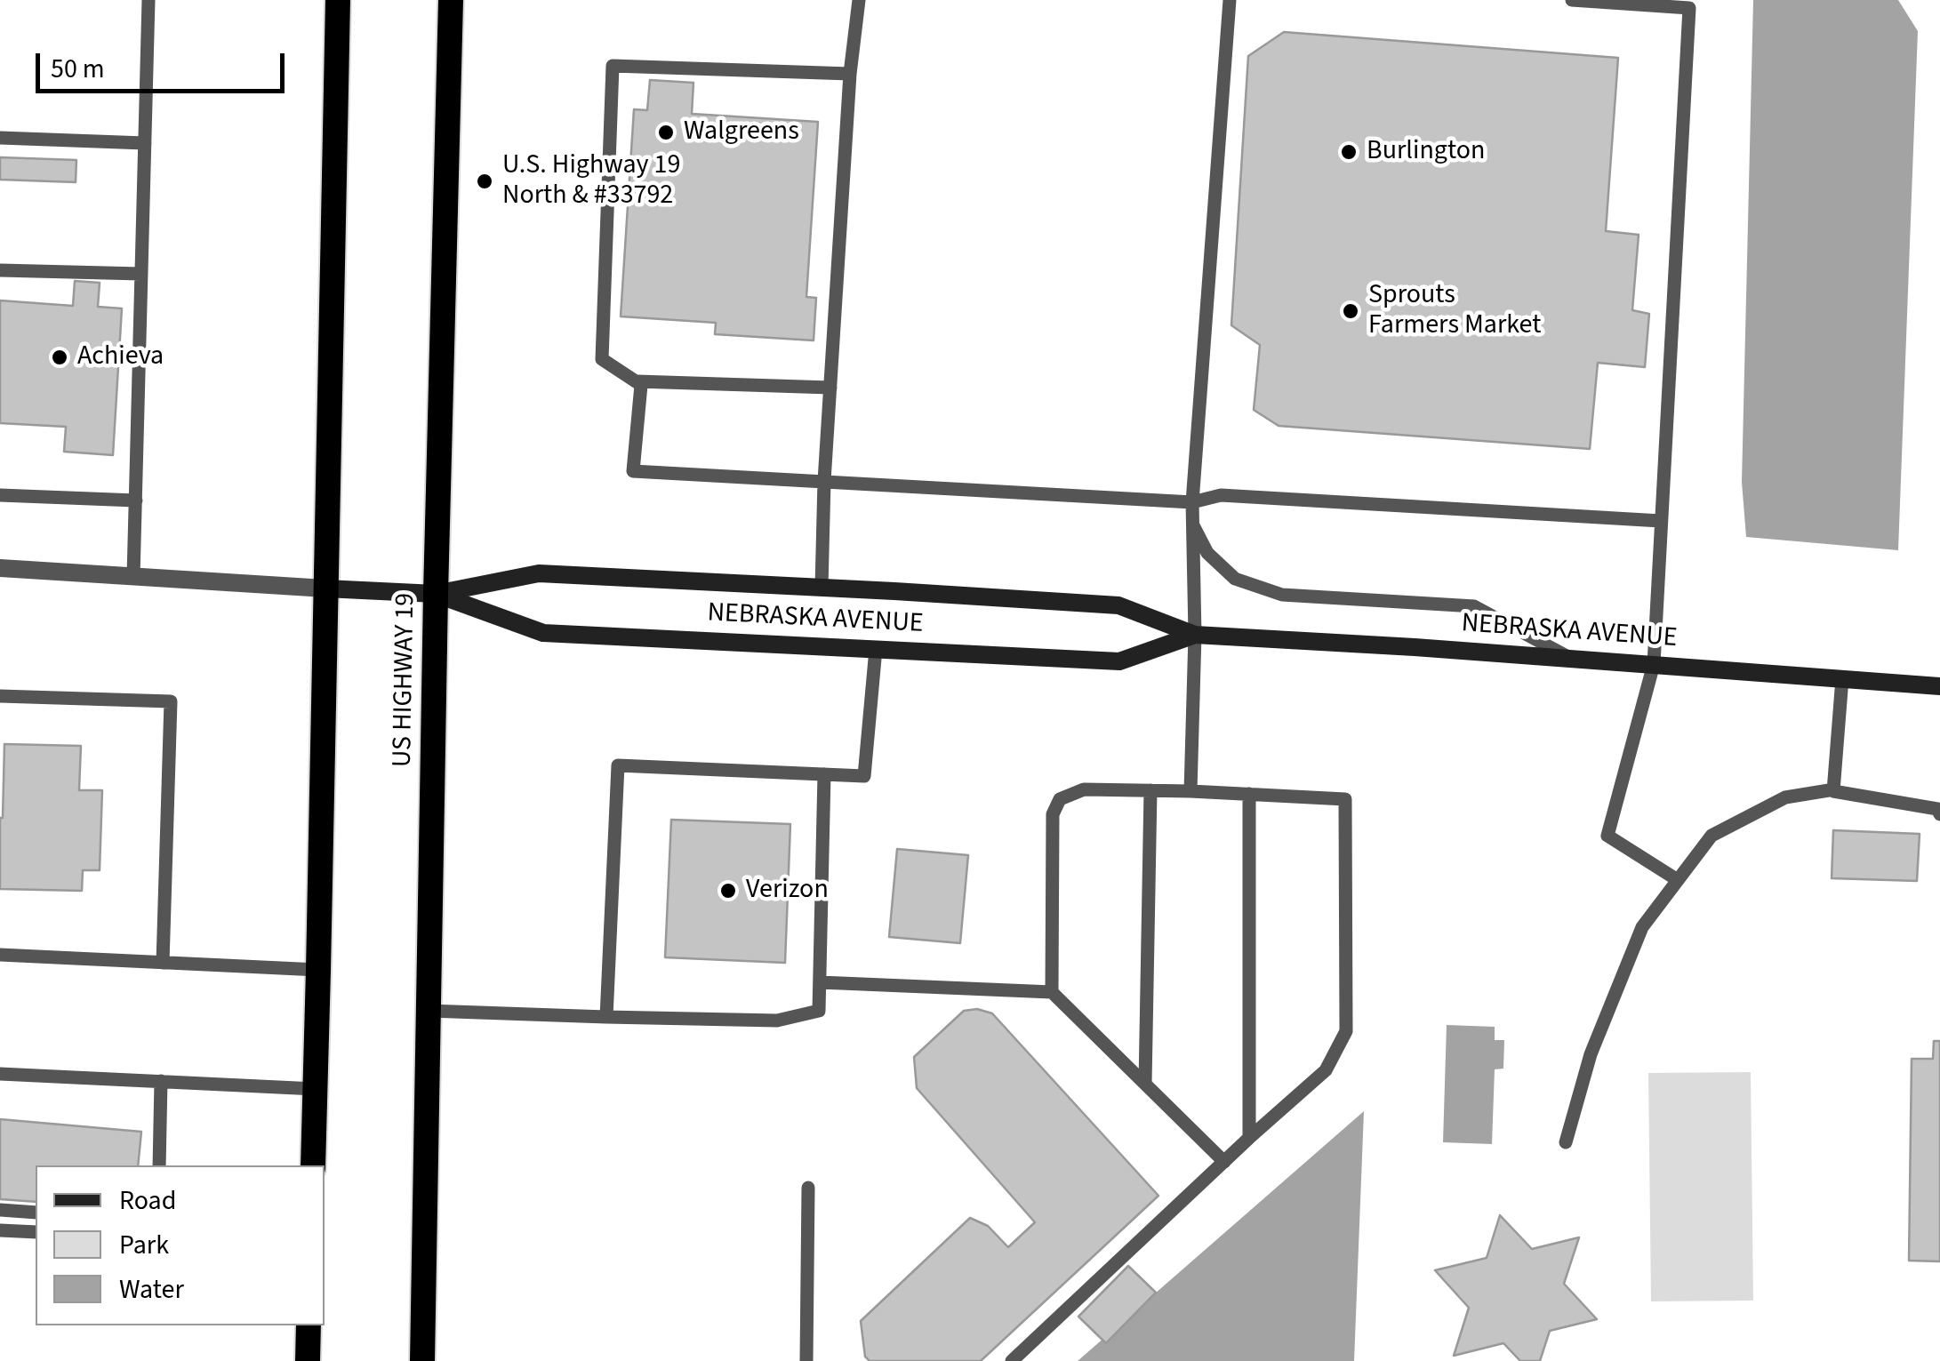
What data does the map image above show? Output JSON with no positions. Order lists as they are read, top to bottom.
{
  "streets": {
    "highway": ["US HIGHWAY 19"],
    "main road": ["NEBRASKA AVENUE"]
  },
  "crossings": [
    ["NEBRASKA AVENUE", "US HIGHWAY 19"]
  ],
  "places": [
    "Walgreens",
    "Burlington",
    "U.S. Highway 19 North & #33792",
    "Sprouts Farmers Market",
    "Achieva",
    "Verizon"
  ],
  "legend": ["Road", "Park", "Water"],
  "scale_bar": "50 m"
}
